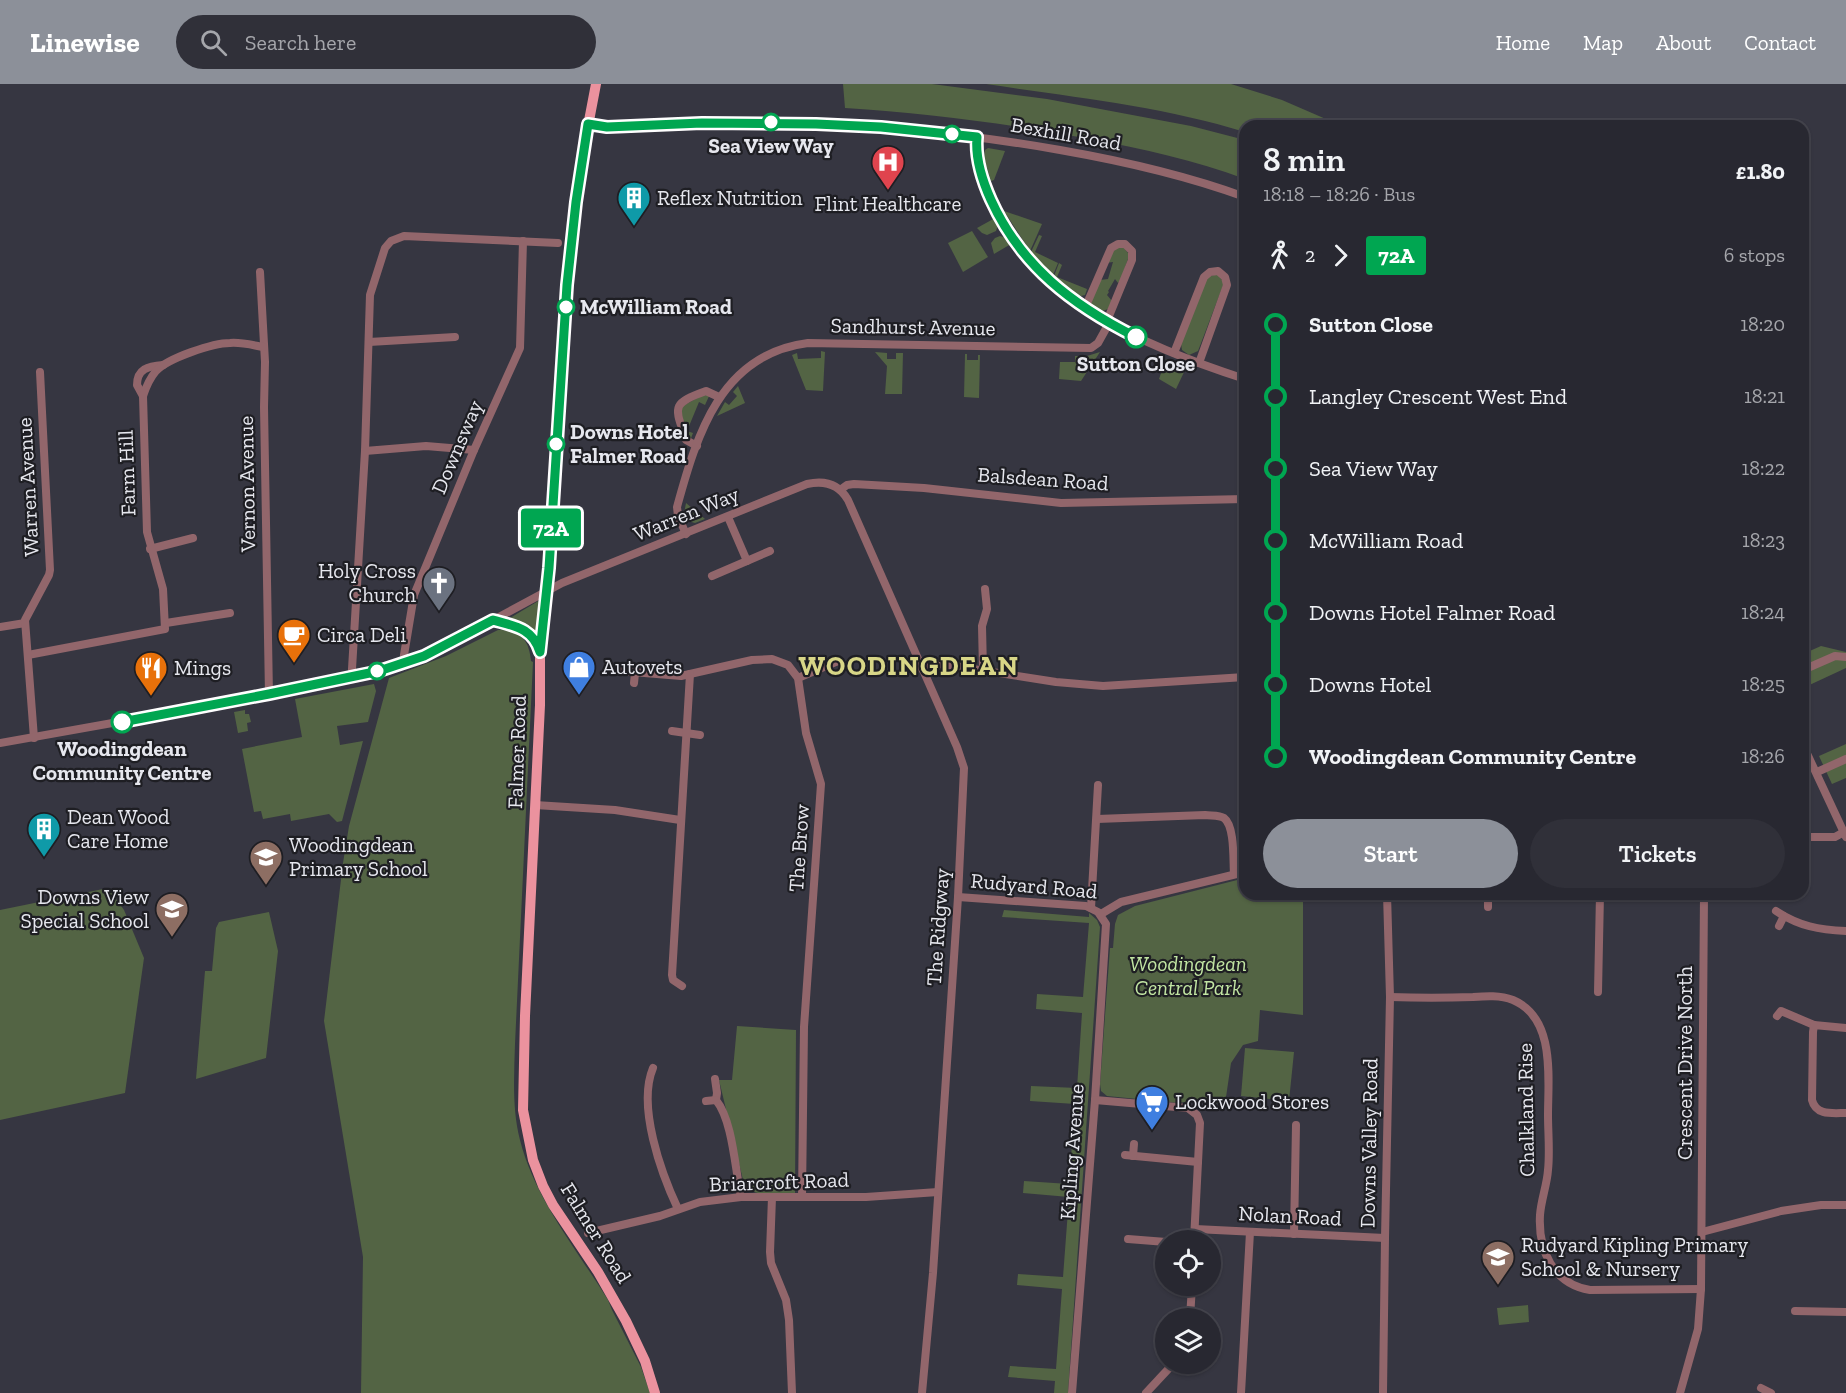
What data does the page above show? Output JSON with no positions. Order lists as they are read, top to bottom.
{
  "streets": {
    "main road": ["Falmer Road"],
    "street": [
      "Bexhill Road",
      "Sandhurst Avenue",
      "Downsway",
      "Farm Hill",
      "Balsdean Road",
      "Vernon Avenue",
      "Warren Avenue",
      "Warren Way",
      "The Brow",
      "Rudyard Road",
      "The Ridgway",
      "Crescent Drive North",
      "Chalkland Rise",
      "Downs Valley Road",
      "Kipling Avenue",
      "Briarcroft Road",
      "Nolan Road"
    ]
  },
  "crossings": [
    ["Bexhill Road", "Falmer Road"],
    ["Sandhurst Avenue", "Warren Way"],
    ["Downsway", "Warren Way"],
    ["Farm Hill", "Vernon Avenue"],
    ["Balsdean Road", "Warren Way"],
    ["Balsdean Road", "The Ridgway"],
    ["Vernon Avenue", "Warren Way"],
    ["Warren Avenue", "Warren Way"],
    ["Warren Way", "Falmer Road"],
    ["Warren Way", "The Ridgway"],
    ["The Brow", "Briarcroft Road"],
    ["Rudyard Road", "The Ridgway"],
    ["Rudyard Road", "Kipling Avenue"],
    ["The Ridgway", "Briarcroft Road"],
    ["Crescent Drive North", "Chalkland Rise"],
    ["Chalkland Rise", "Downs Valley Road"],
    ["Downs Valley Road", "Nolan Road"]
  ],
  "districts": ["WOODINGDEAN"],
  "parks": ["Woodingdean Central Park"],
  "places": {
    "other": [
      "Sea View Way",
      "McWilliam Road",
      "Sutton Close",
      "Downs Hotel Falmer Road",
      "Woodingdean Community Centre"
    ],
    "hospital": ["Flint Healthcare"],
    "building": ["Reflex Nutrition", "Dean Wood Care Home"],
    "church": ["Holy Cross Church"],
    "cafe": ["Circa Deli"],
    "shop": ["Autovets"],
    "restaurant": ["Mings"],
    "school or university": ["Woodingdean Primary School", "Downs View Special School", "Rudyard Kipling Primary School & Nursery"],
    "supermarket": ["Lockwood Stores"]
  },
  "lines": ["bus line 72A"],
  "page": {
    "header": "Linewise",
    "search": "Search here",
    "nav": [
      "Home",
      "Map",
      "About",
      "Contact"
    ],
    "on_map": "72A",
    "heading": ["8 min", "18:18 – 18:26 · Bus", "£1.80"],
    "legs": ["2", "72A", "6 stops"],
    "list": [
      {
        "name": "Sutton Close",
        "value": "18:20"
      },
      {
        "name": "Langley Crescent West End",
        "value": "18:21"
      },
      {
        "name": "Sea View Way",
        "value": "18:22"
      },
      {
        "name": "McWilliam Road",
        "value": "18:23"
      },
      {
        "name": "Downs Hotel Falmer Road",
        "value": "18:24"
      },
      {
        "name": "Downs Hotel",
        "value": "18:25"
      },
      {
        "name": "Woodingdean Community Centre",
        "value": "18:26"
      }
    ],
    "buttons": ["Start", "Tickets"]
  }
}
